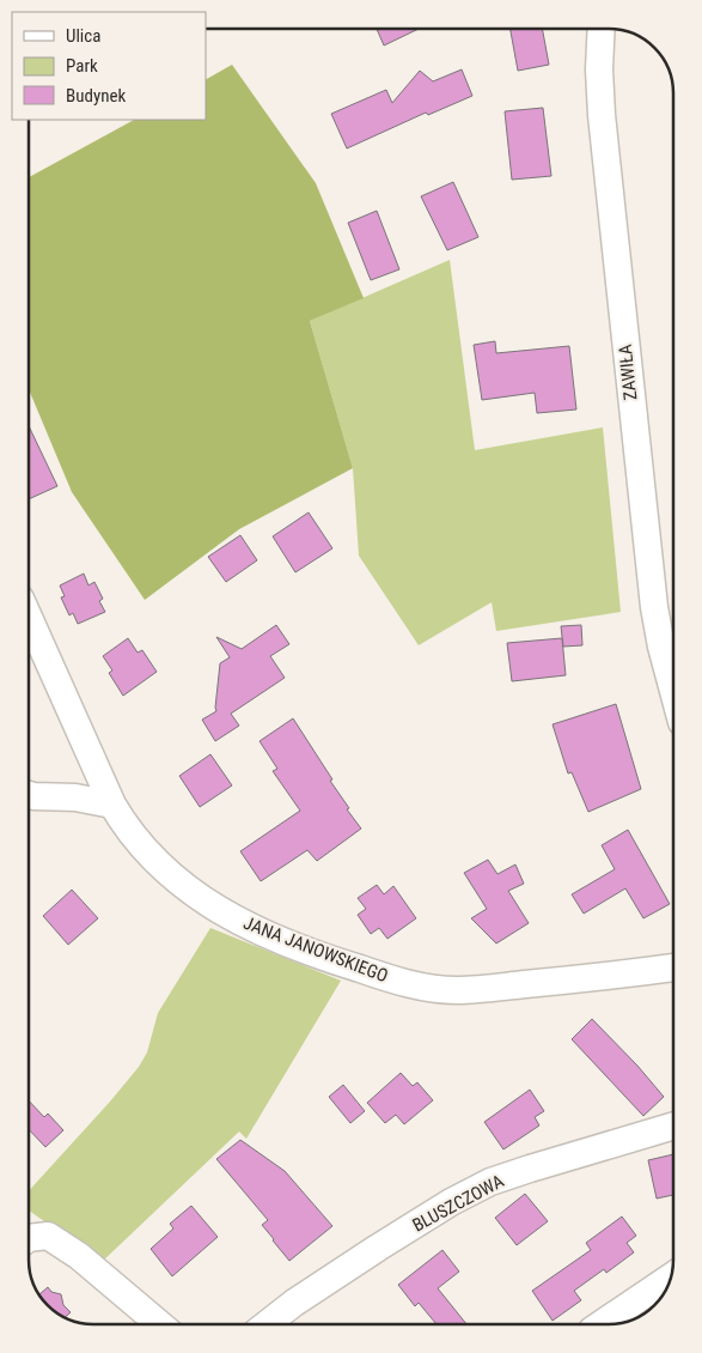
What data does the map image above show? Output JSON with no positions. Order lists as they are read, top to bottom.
{
  "streets": {
    "street": ["ZAWIŁA", "JANA JANOWSKIEGO", "BLUSZCZOWA"]
  },
  "legend": ["Ulica", "Park", "Budynek"]
}
